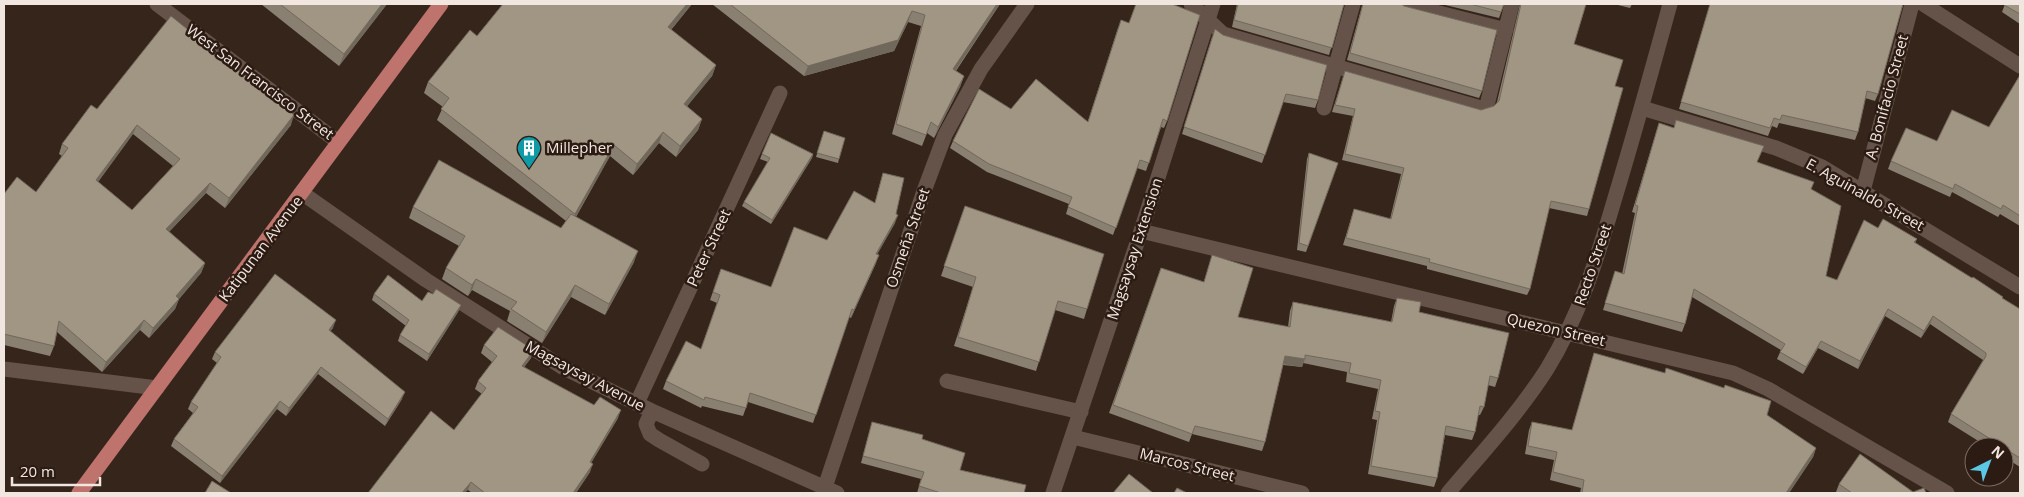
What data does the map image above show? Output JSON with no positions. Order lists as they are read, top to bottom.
{
  "streets": {
    "main road": ["Katipunan Avenue"],
    "street": [
      "West San Francisco Street",
      "A. Bonifacio Street",
      "E. Aguinaldo Street",
      "Osmeña Street",
      "Peter Street",
      "Magsaysay Extension",
      "Recto Street",
      "Quezon Street",
      "Magsaysay Avenue",
      "Marcos Street"
    ]
  },
  "crossings": [
    ["West San Francisco Street", "Katipunan Avenue"],
    ["A. Bonifacio Street", "E. Aguinaldo Street"],
    ["E. Aguinaldo Street", "Recto Street"],
    ["Osmeña Street", "Magsaysay Avenue"],
    ["Peter Street", "Magsaysay Avenue"],
    ["Katipunan Avenue", "Magsaysay Avenue"],
    ["Magsaysay Extension", "Quezon Street"],
    ["Magsaysay Extension", "Marcos Street"],
    ["Recto Street", "Quezon Street"]
  ],
  "places": {
    "building": ["Millepher"]
  },
  "scale_bar": "20 m",
  "north": "top right"
}
